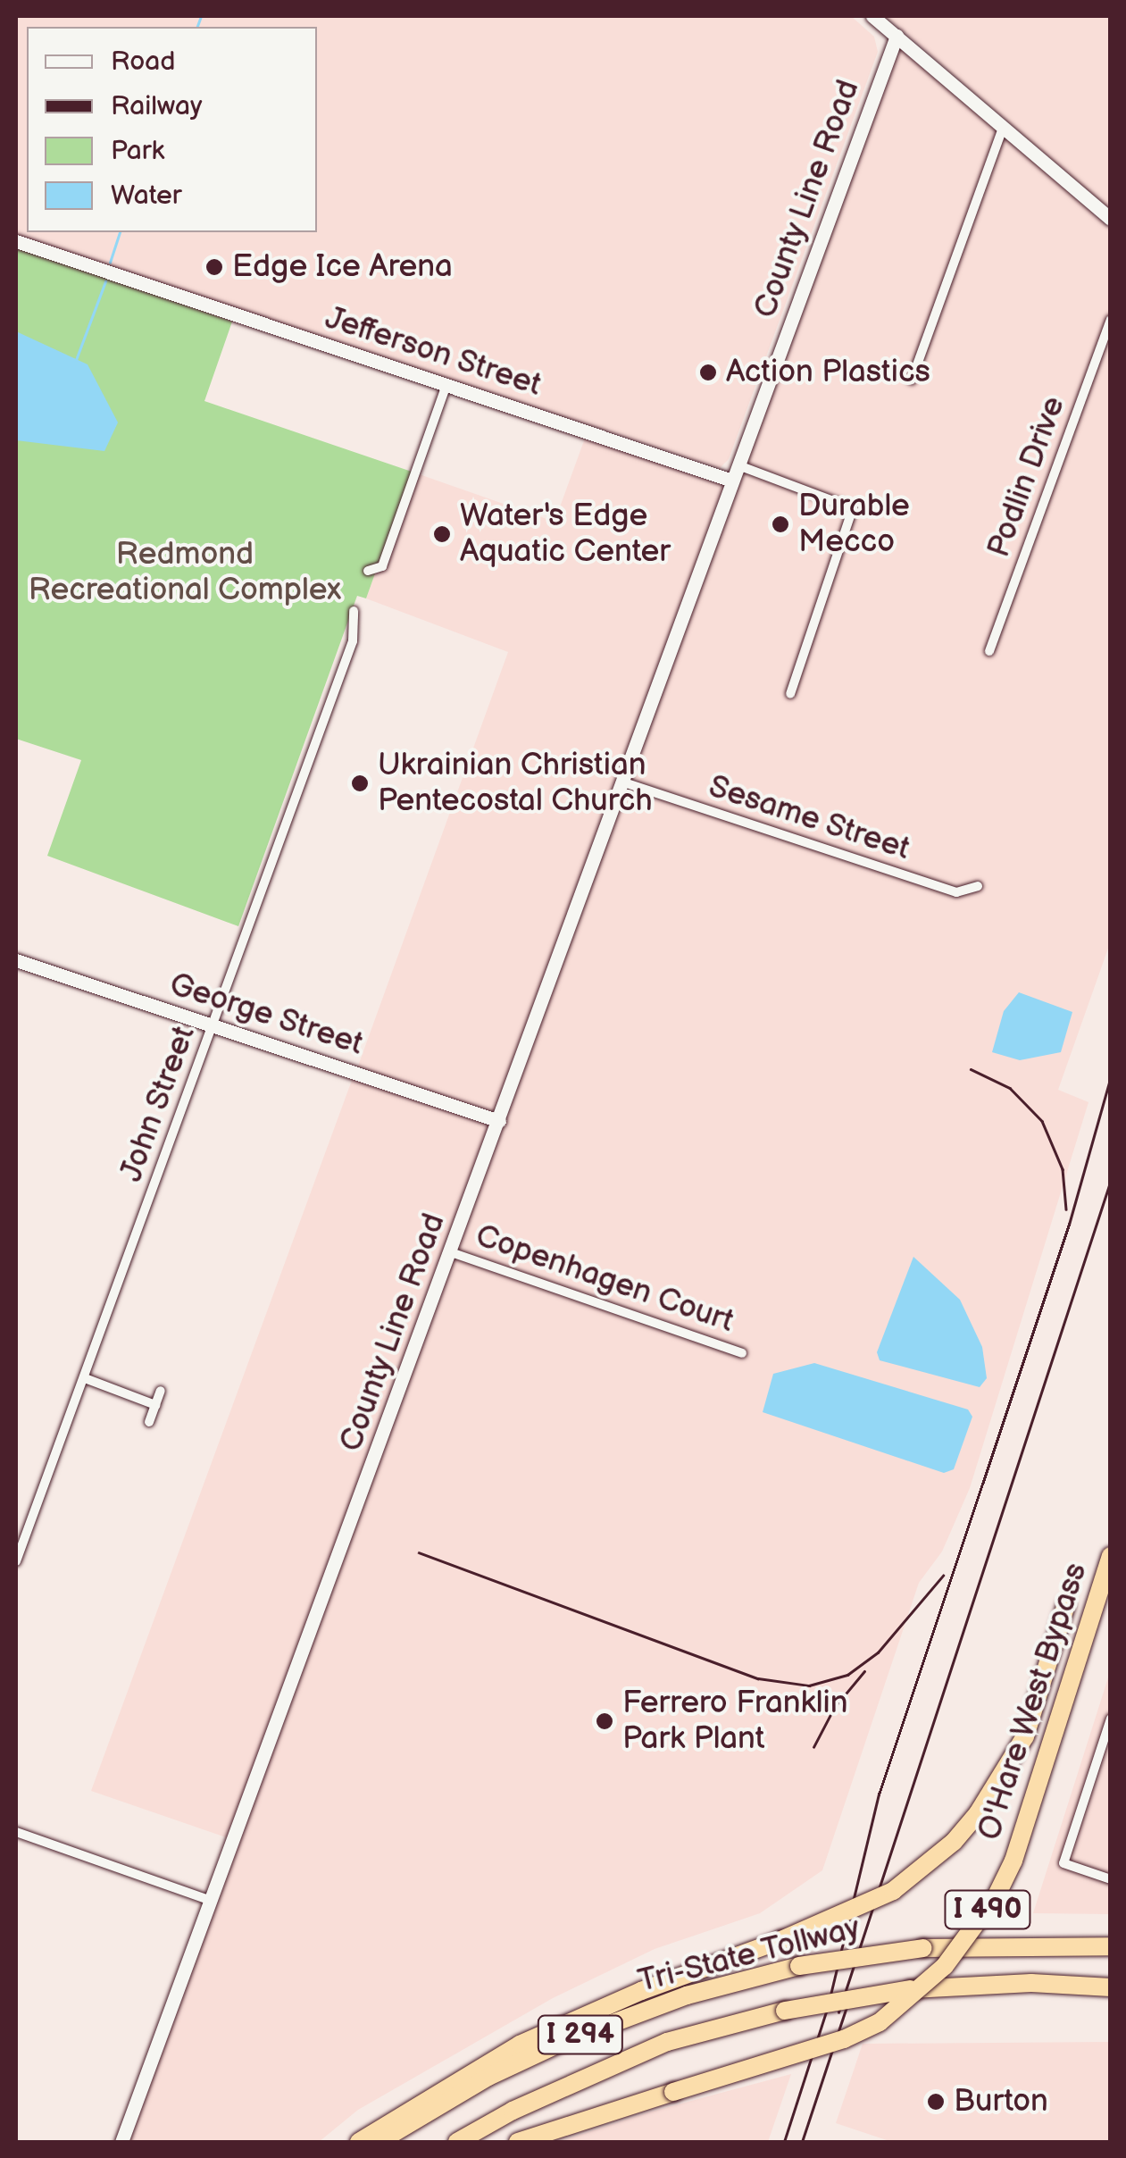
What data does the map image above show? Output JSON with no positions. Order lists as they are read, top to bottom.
{
  "streets": {
    "highway": [
      "O'Hare West Bypass",
      "I 490",
      "Tri-State Tollway",
      "I 294"
    ],
    "street": [
      "County Line Road",
      "Jefferson Street",
      "Podlin Drive",
      "Sesame Street",
      "George Street",
      "John Street",
      "Copenhagen Court"
    ]
  },
  "crossings": [
    ["County Line Road", "Jefferson Street"],
    ["County Line Road", "Sesame Street"],
    ["County Line Road", "George Street"],
    ["County Line Road", "Copenhagen Court"],
    ["George Street", "John Street"]
  ],
  "parks": ["Redmond Recreational Complex"],
  "places": [
    "Edge Ice Arena",
    "Action Plastics",
    "Durable Mecco",
    "Water's Edge Aquatic Center",
    "Ukrainian Christian Pentecostal Church",
    "Ferrero Franklin Park Plant",
    "Burton"
  ],
  "legend": [
    "Road",
    "Railway",
    "Park",
    "Water"
  ]
}
